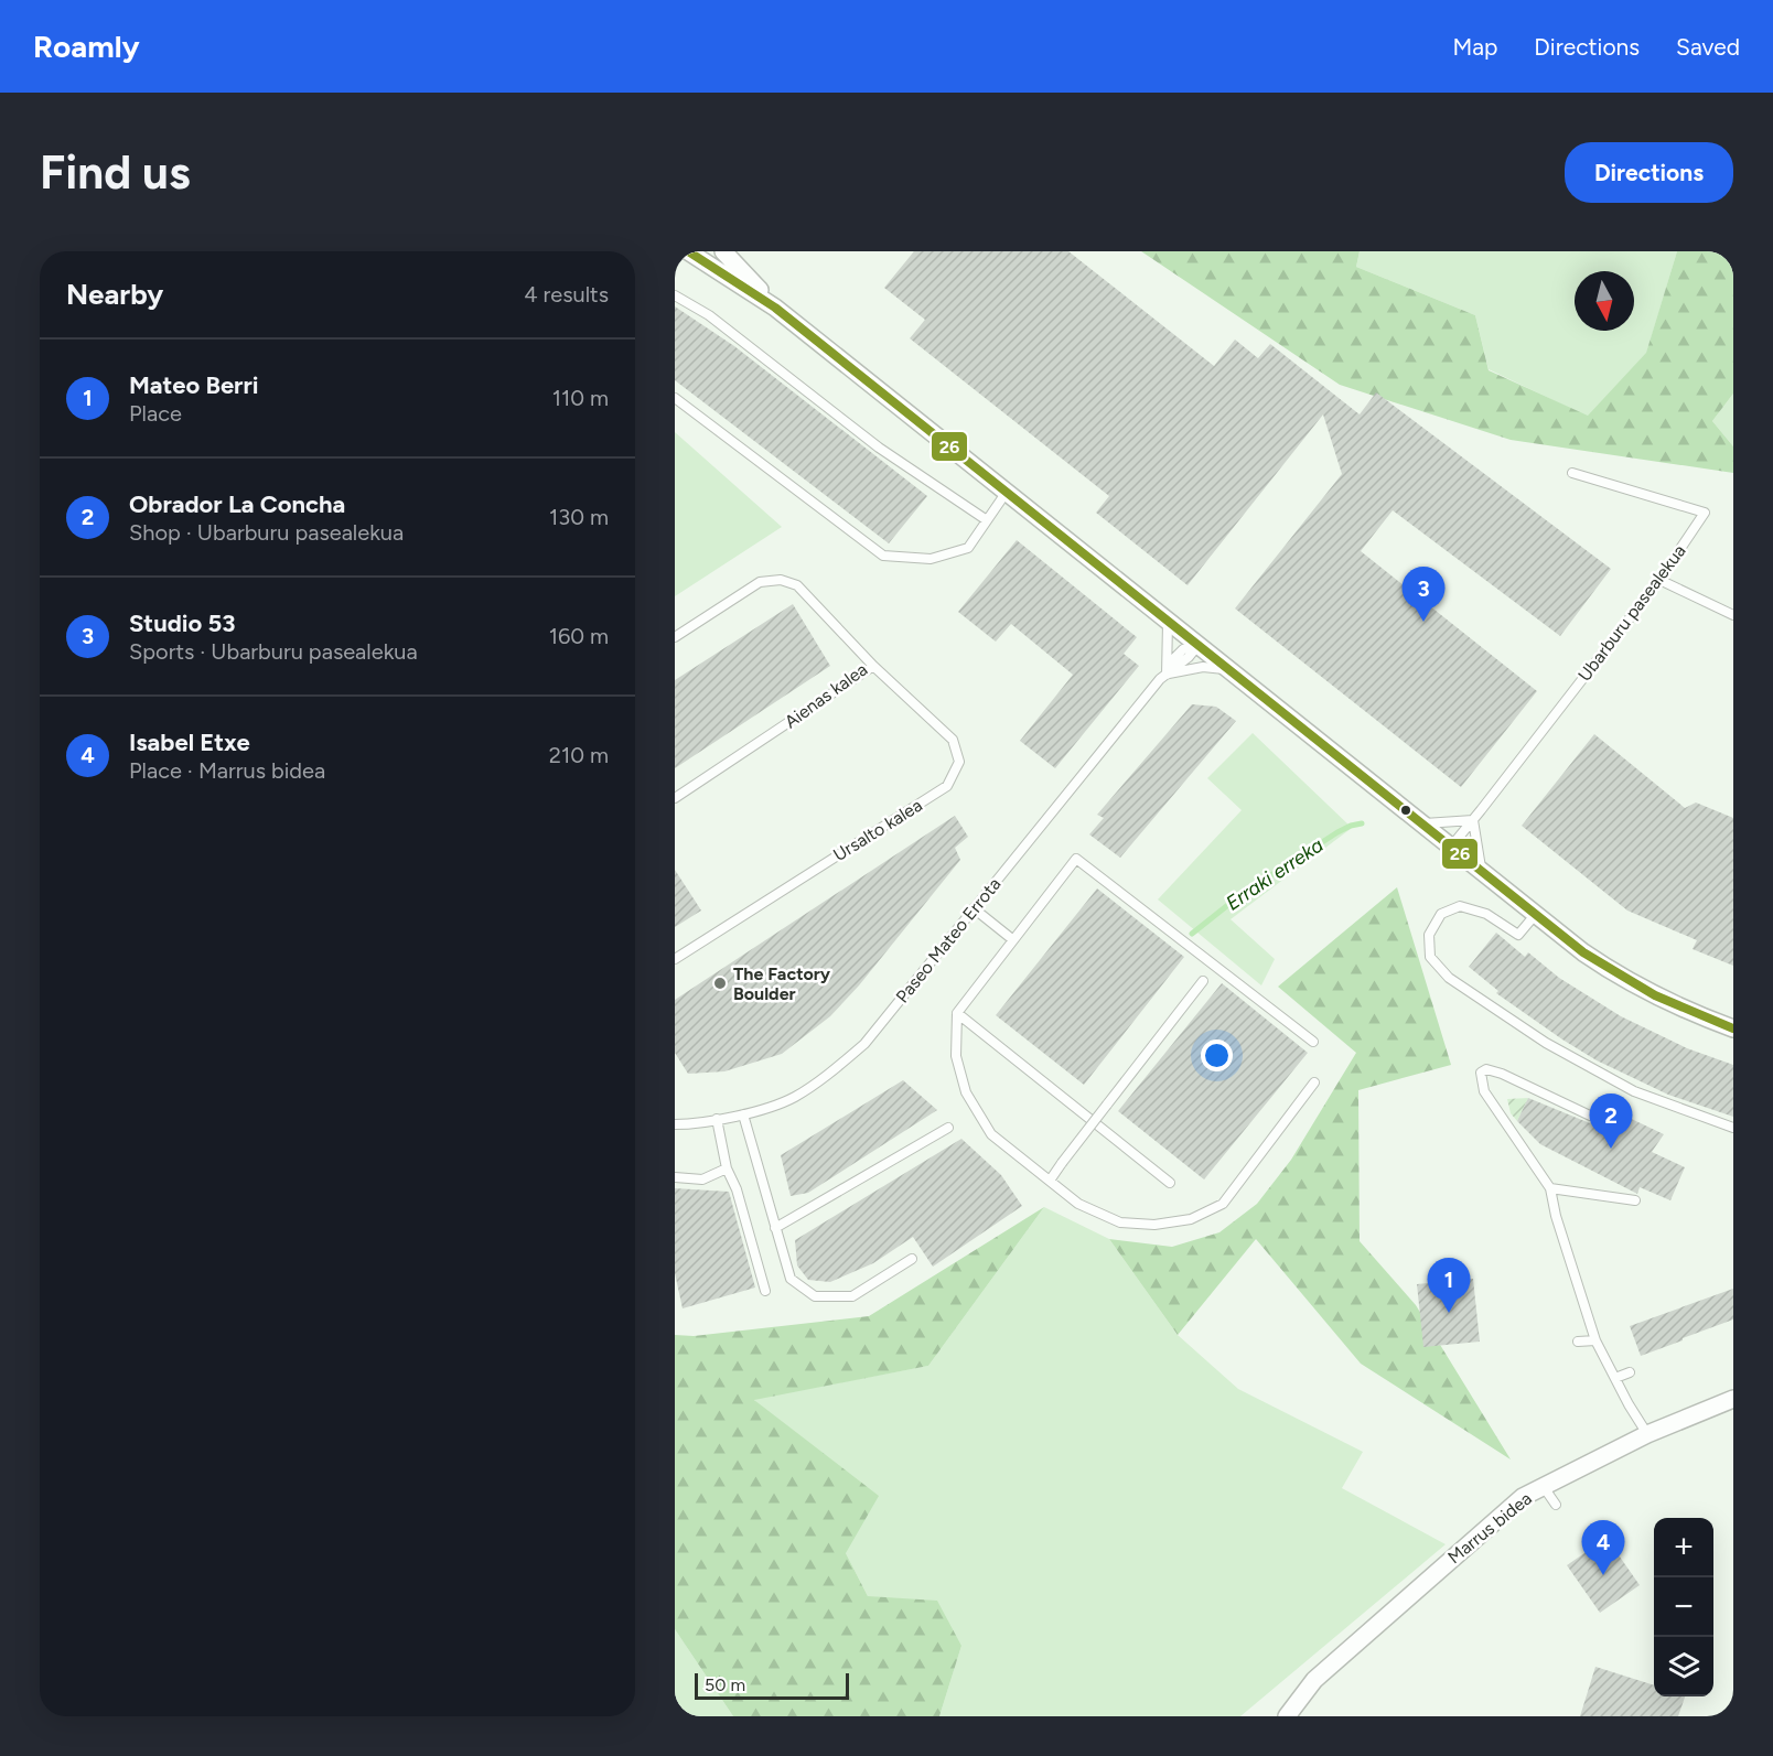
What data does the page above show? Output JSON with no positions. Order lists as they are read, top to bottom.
{
  "streets": {
    "street": ["Marrus bidea"],
    "lane": [
      "Ubarburu pasealekua",
      "Aienas kalea",
      "Ursalto kalea",
      "Paseo Mateo Errota"
    ]
  },
  "crossings": [
    ["Aienas kalea", "Ursalto kalea"]
  ],
  "water": ["Erraki erreka"],
  "places": ["The Factory Boulder"],
  "lines": ["transit line 26"],
  "scale_bar": "50 m",
  "north": "bottom",
  "page": {
    "header": "Roamly",
    "nav": ["Map", "Directions", "Saved"],
    "buttons": "Directions",
    "title": "Find us",
    "heading": ["Nearby", "4 results"],
    "list": [
      {
        "mark": "1",
        "name": "Mateo Berri",
        "note": "Place",
        "value": "110 m"
      },
      {
        "mark": "2",
        "name": "Obrador La Concha",
        "note": "Shop · Ubarburu pasealekua",
        "value": "130 m"
      },
      {
        "mark": "3",
        "name": "Studio 53",
        "note": "Sports · Ubarburu pasealekua",
        "value": "160 m"
      },
      {
        "mark": "4",
        "name": "Isabel Etxe",
        "note": "Place · Marrus bidea",
        "value": "210 m"
      }
    ],
    "pins": [
      "3",
      "2",
      "1",
      "4"
    ],
    "map_buttons": ["+", "−"],
    "scale": "50 m"
  }
}
